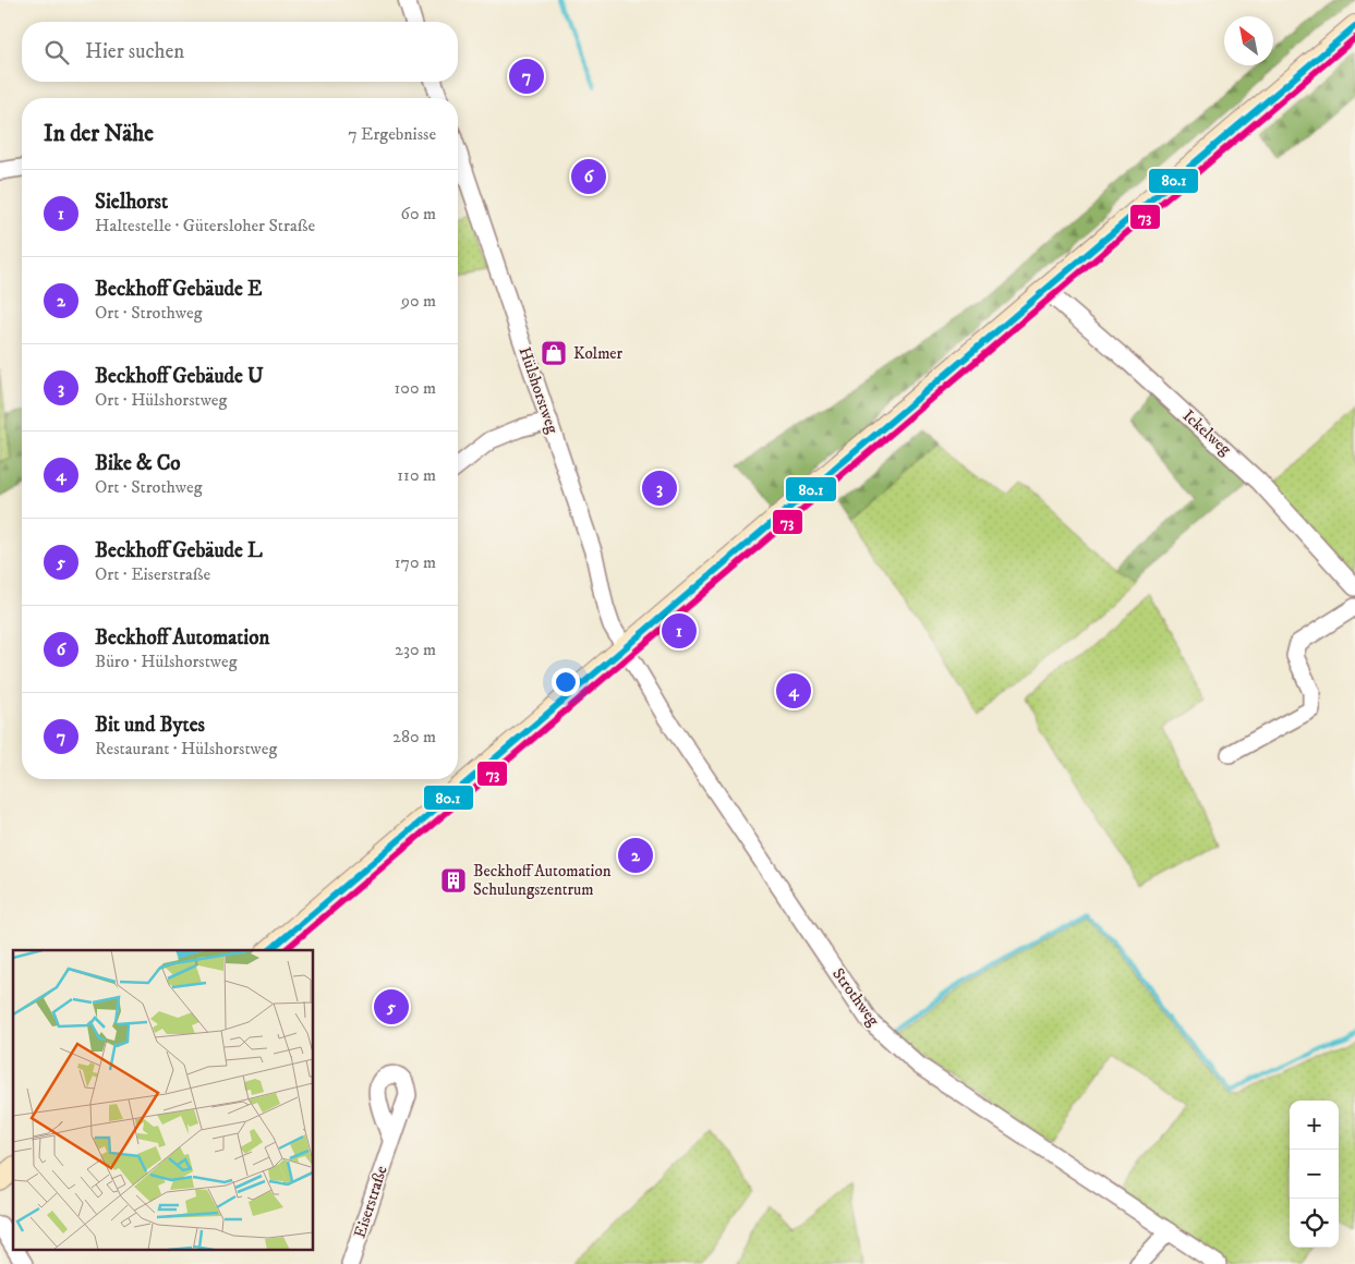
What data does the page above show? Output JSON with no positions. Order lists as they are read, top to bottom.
{
  "streets": {
    "street": [
      "Hülshorstweg",
      "Ickelweg",
      "Strothweg",
      "Eiserstraße"
    ]
  },
  "crossings": [
    ["Hülshorstweg", "Strothweg"]
  ],
  "places": {
    "shop": ["Kolmer"],
    "building": ["Beckhoff Automation Schulungszentrum"]
  },
  "lines": ["transit line 80.1", "transit line 73"],
  "north": "top left",
  "page": {
    "search": "Hier suchen",
    "pins": [
      "7",
      "6",
      "3",
      "1",
      "4",
      "2",
      "5"
    ],
    "heading": ["In der Nähe", "7 Ergebnisse"],
    "list": [
      {
        "mark": "1",
        "name": "Sielhorst",
        "note": "Haltestelle · Gütersloher Straße",
        "value": "60 m"
      },
      {
        "mark": "2",
        "name": "Beckhoff Gebäude E",
        "note": "Ort · Strothweg",
        "value": "90 m"
      },
      {
        "mark": "3",
        "name": "Beckhoff Gebäude U",
        "note": "Ort · Hülshorstweg",
        "value": "100 m"
      },
      {
        "mark": "4",
        "name": "Bike & Co",
        "note": "Ort · Strothweg",
        "value": "110 m"
      },
      {
        "mark": "5",
        "name": "Beckhoff Gebäude L",
        "note": "Ort · Eiserstraße",
        "value": "170 m"
      },
      {
        "mark": "6",
        "name": "Beckhoff Automation",
        "note": "Büro · Hülshorstweg",
        "value": "230 m"
      },
      {
        "mark": "7",
        "name": "Bit und Bytes",
        "note": "Restaurant · Hülshorstweg",
        "value": "280 m"
      }
    ],
    "map_buttons": ["+", "−"]
  }
}
